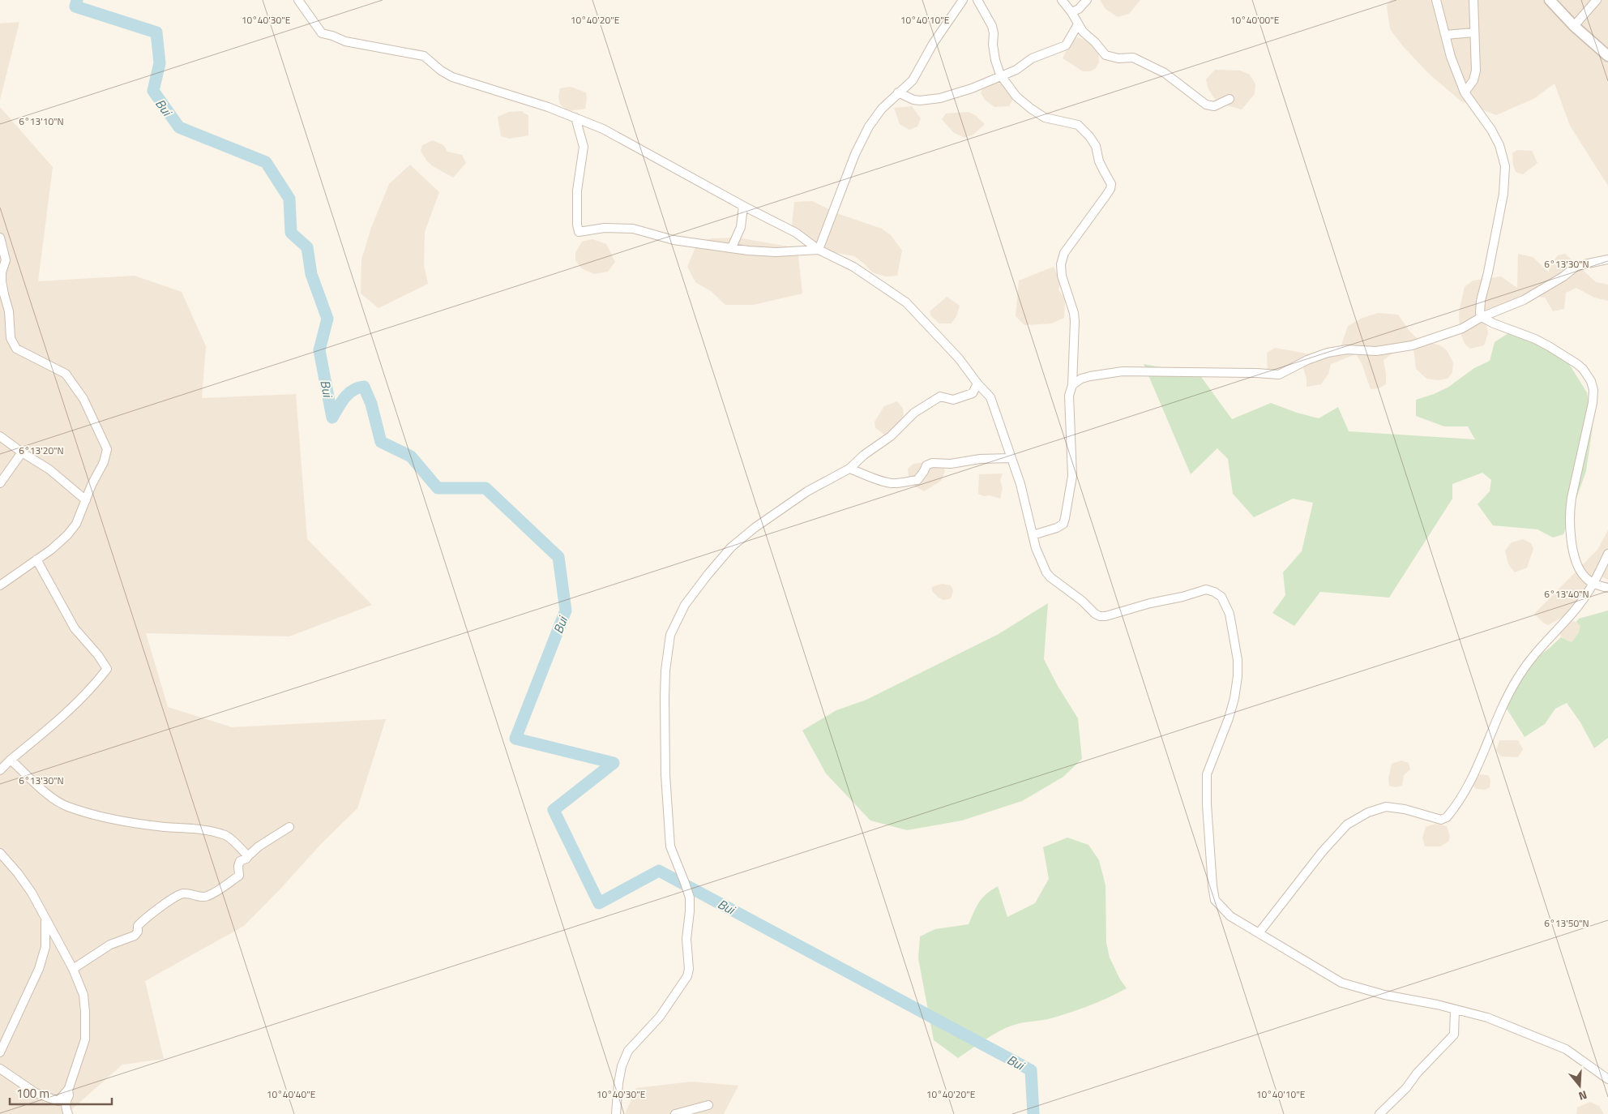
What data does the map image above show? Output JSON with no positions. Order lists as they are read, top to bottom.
{
  "water": ["Bui"],
  "scale_bar": "100 m",
  "north": "bottom",
  "coordinates": [
    "10°40'30\"E",
    "10°40'20\"E",
    "10°40'10\"E",
    "10°40'00\"E",
    "6°13'10\"N",
    "6°13'30\"N",
    "6°13'20\"N",
    "6°13'40\"N",
    "6°13'50\"N",
    "10°40'40\"E"
  ]
}
